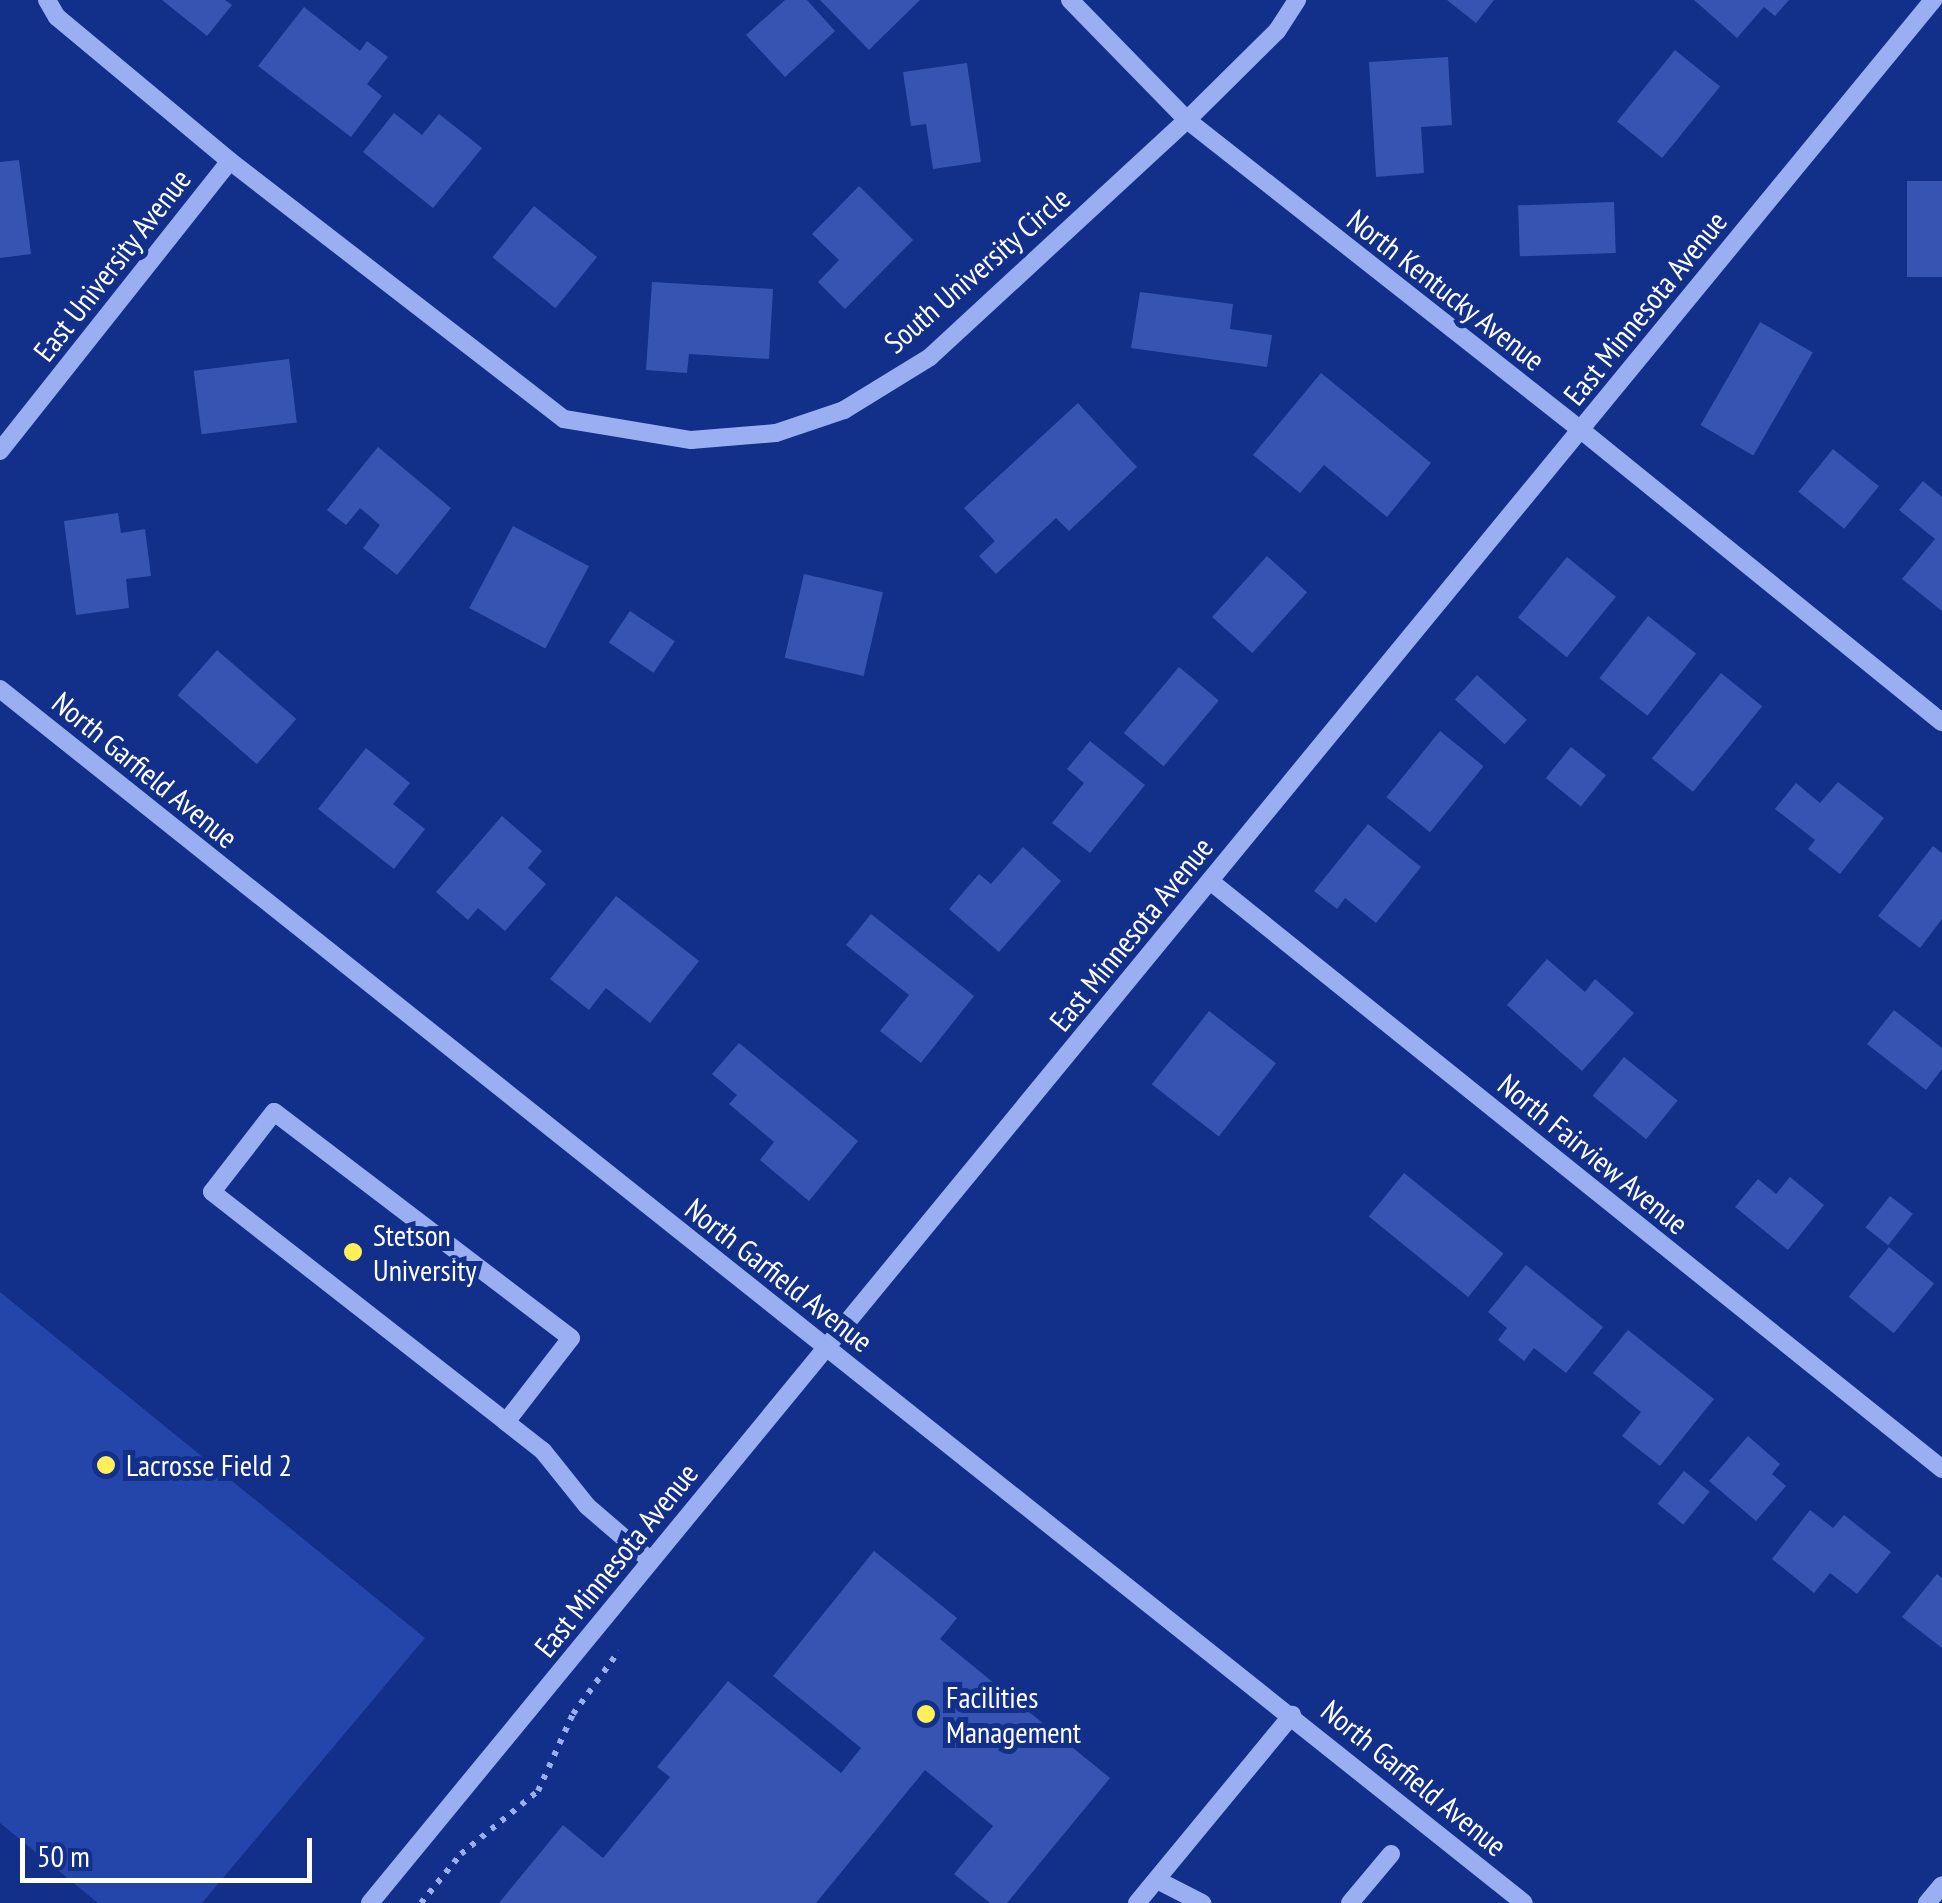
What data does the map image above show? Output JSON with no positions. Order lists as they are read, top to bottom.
{
  "streets": {
    "street": [
      "East University Avenue",
      "South University Circle",
      "North Kentucky Avenue",
      "East Minnesota Avenue",
      "North Garfield Avenue",
      "North Fairview Avenue"
    ]
  },
  "crossings": [
    ["East University Avenue", "South University Circle"],
    ["South University Circle", "North Kentucky Avenue"],
    ["North Kentucky Avenue", "East Minnesota Avenue"],
    ["East Minnesota Avenue", "North Garfield Avenue"],
    ["East Minnesota Avenue", "North Fairview Avenue"]
  ],
  "places": ["Stetson University", "Lacrosse Field 2", "Facilities Management"],
  "scale_bar": "50 m"
}
